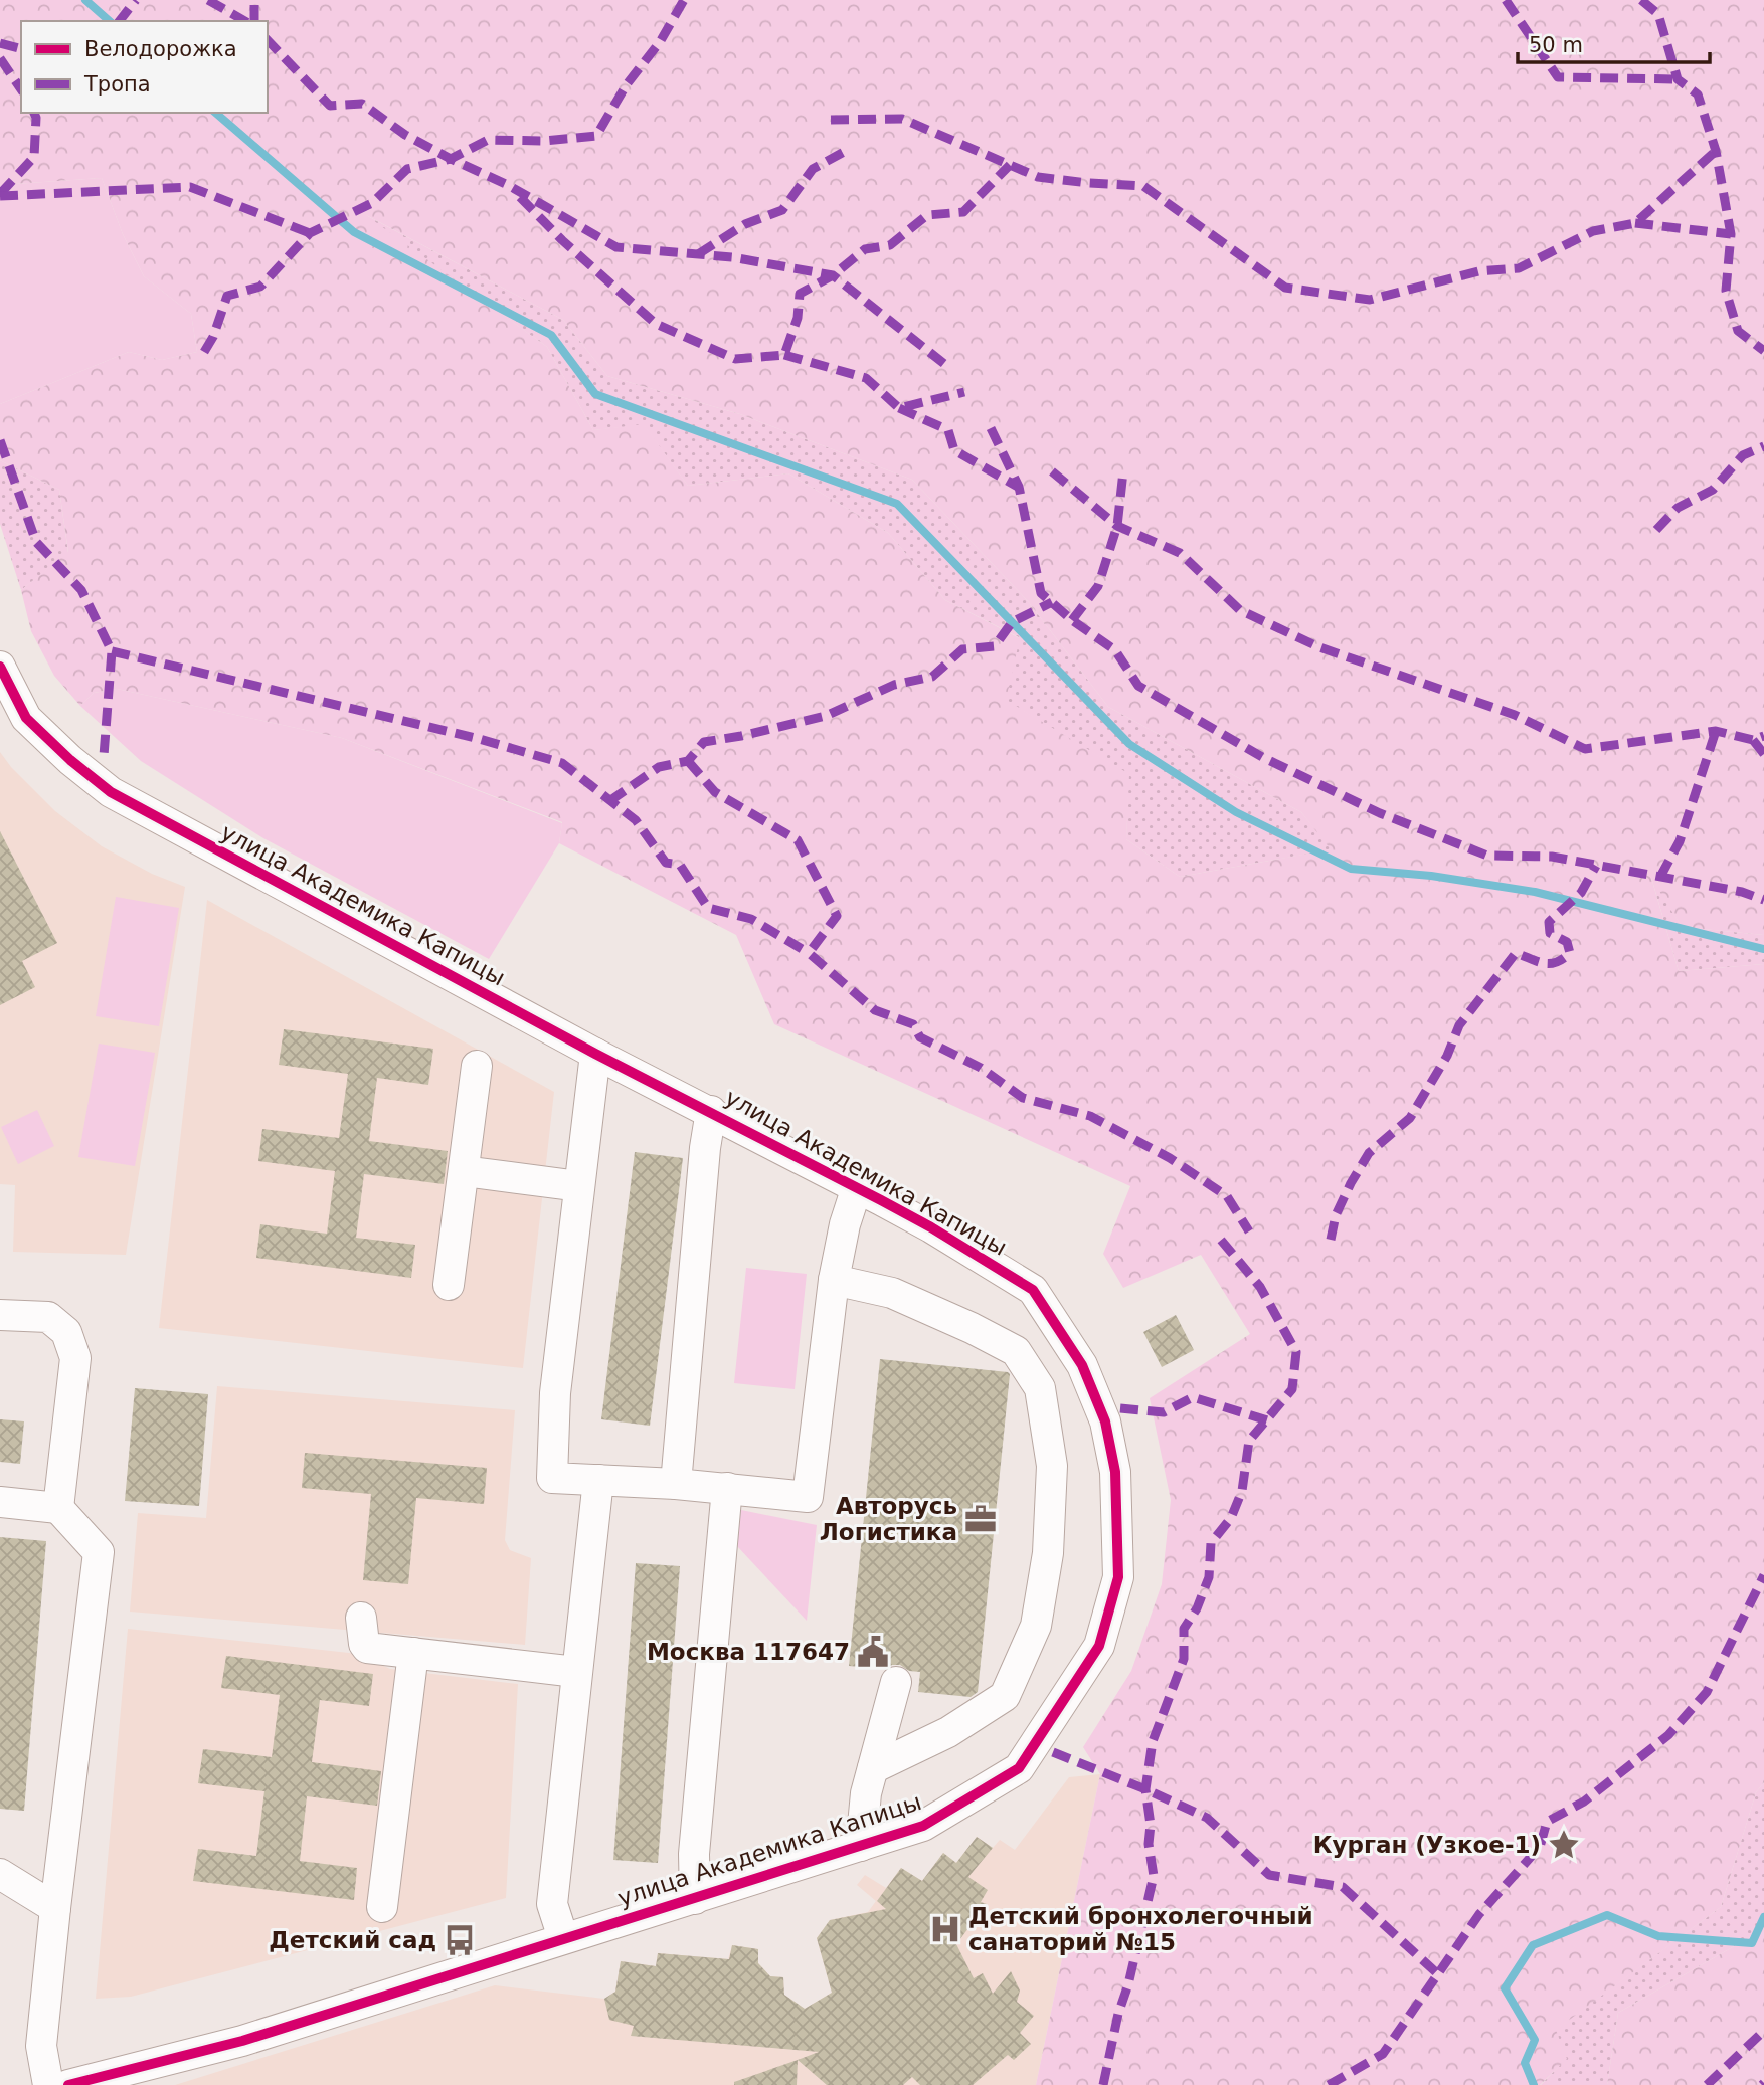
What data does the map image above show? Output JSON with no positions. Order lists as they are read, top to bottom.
{
  "streets": {
    "street": ["улица Академика Капицы"]
  },
  "places": {
    "office": ["Авторусь Логистика"],
    "public building": ["Москва 117647"],
    "place": ["Курган (Узкое-1)"],
    "hospital": ["Детский бронхолегочный санаторий №15"],
    "bus stop": ["Детский сад"]
  },
  "legend": ["Велодорожка", "Тропа"],
  "scale_bar": "50 m"
}
